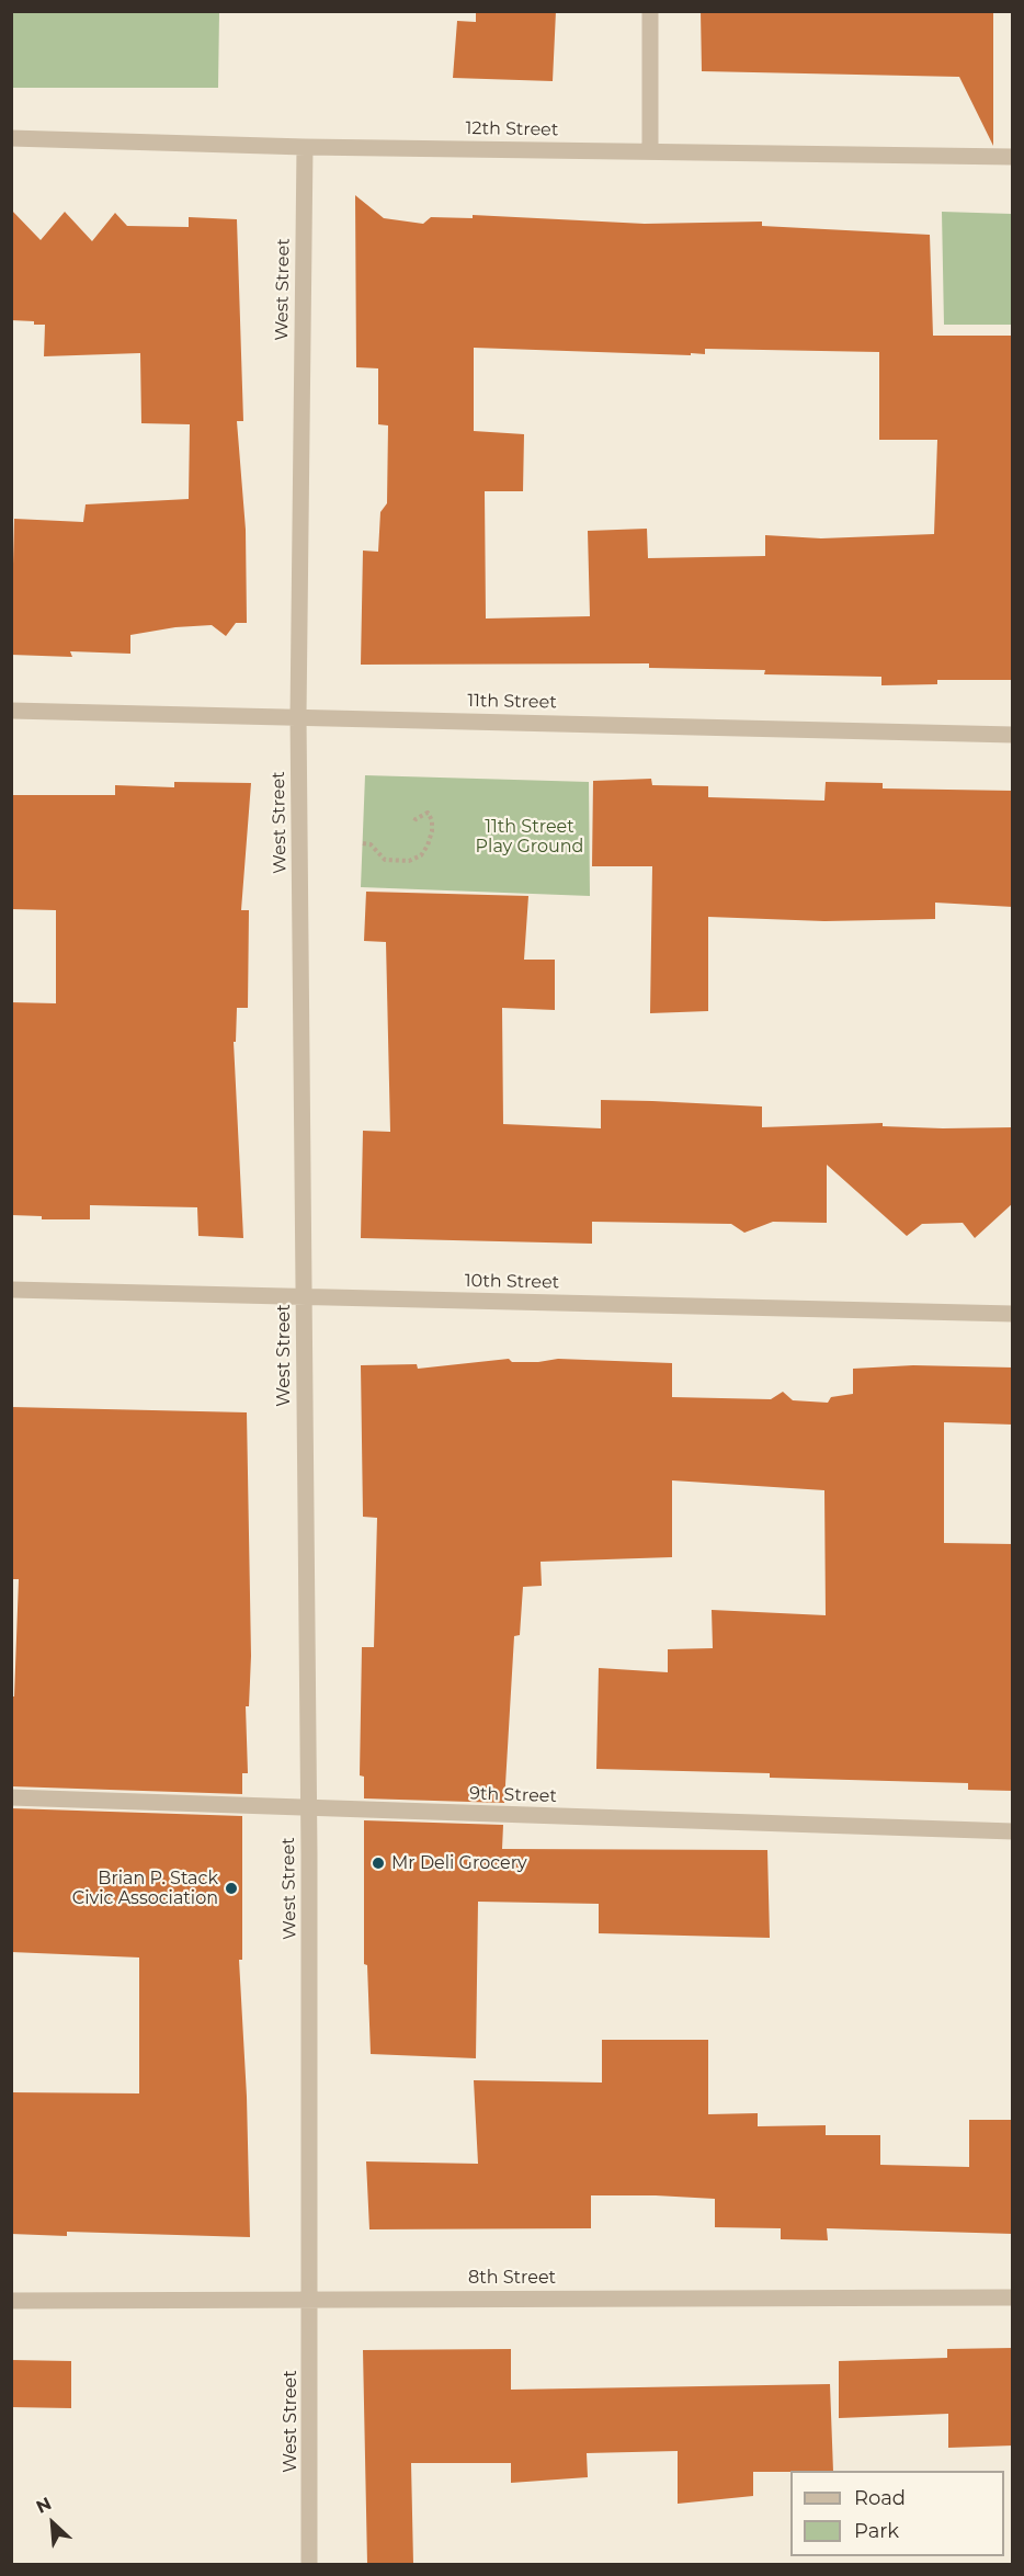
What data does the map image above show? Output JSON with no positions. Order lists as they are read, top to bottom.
{
  "streets": {
    "street": [
      "12th Street",
      "West Street",
      "11th Street",
      "10th Street",
      "9th Street",
      "8th Street"
    ]
  },
  "crossings": [
    ["12th Street", "West Street"],
    ["West Street", "11th Street"],
    ["West Street", "10th Street"],
    ["West Street", "9th Street"],
    ["West Street", "8th Street"]
  ],
  "parks": ["11th Street Play Ground"],
  "places": ["Mr Deli Grocery", "Brian P. Stack Civic Association"],
  "legend": ["Road", "Park"],
  "north": "top left"
}
